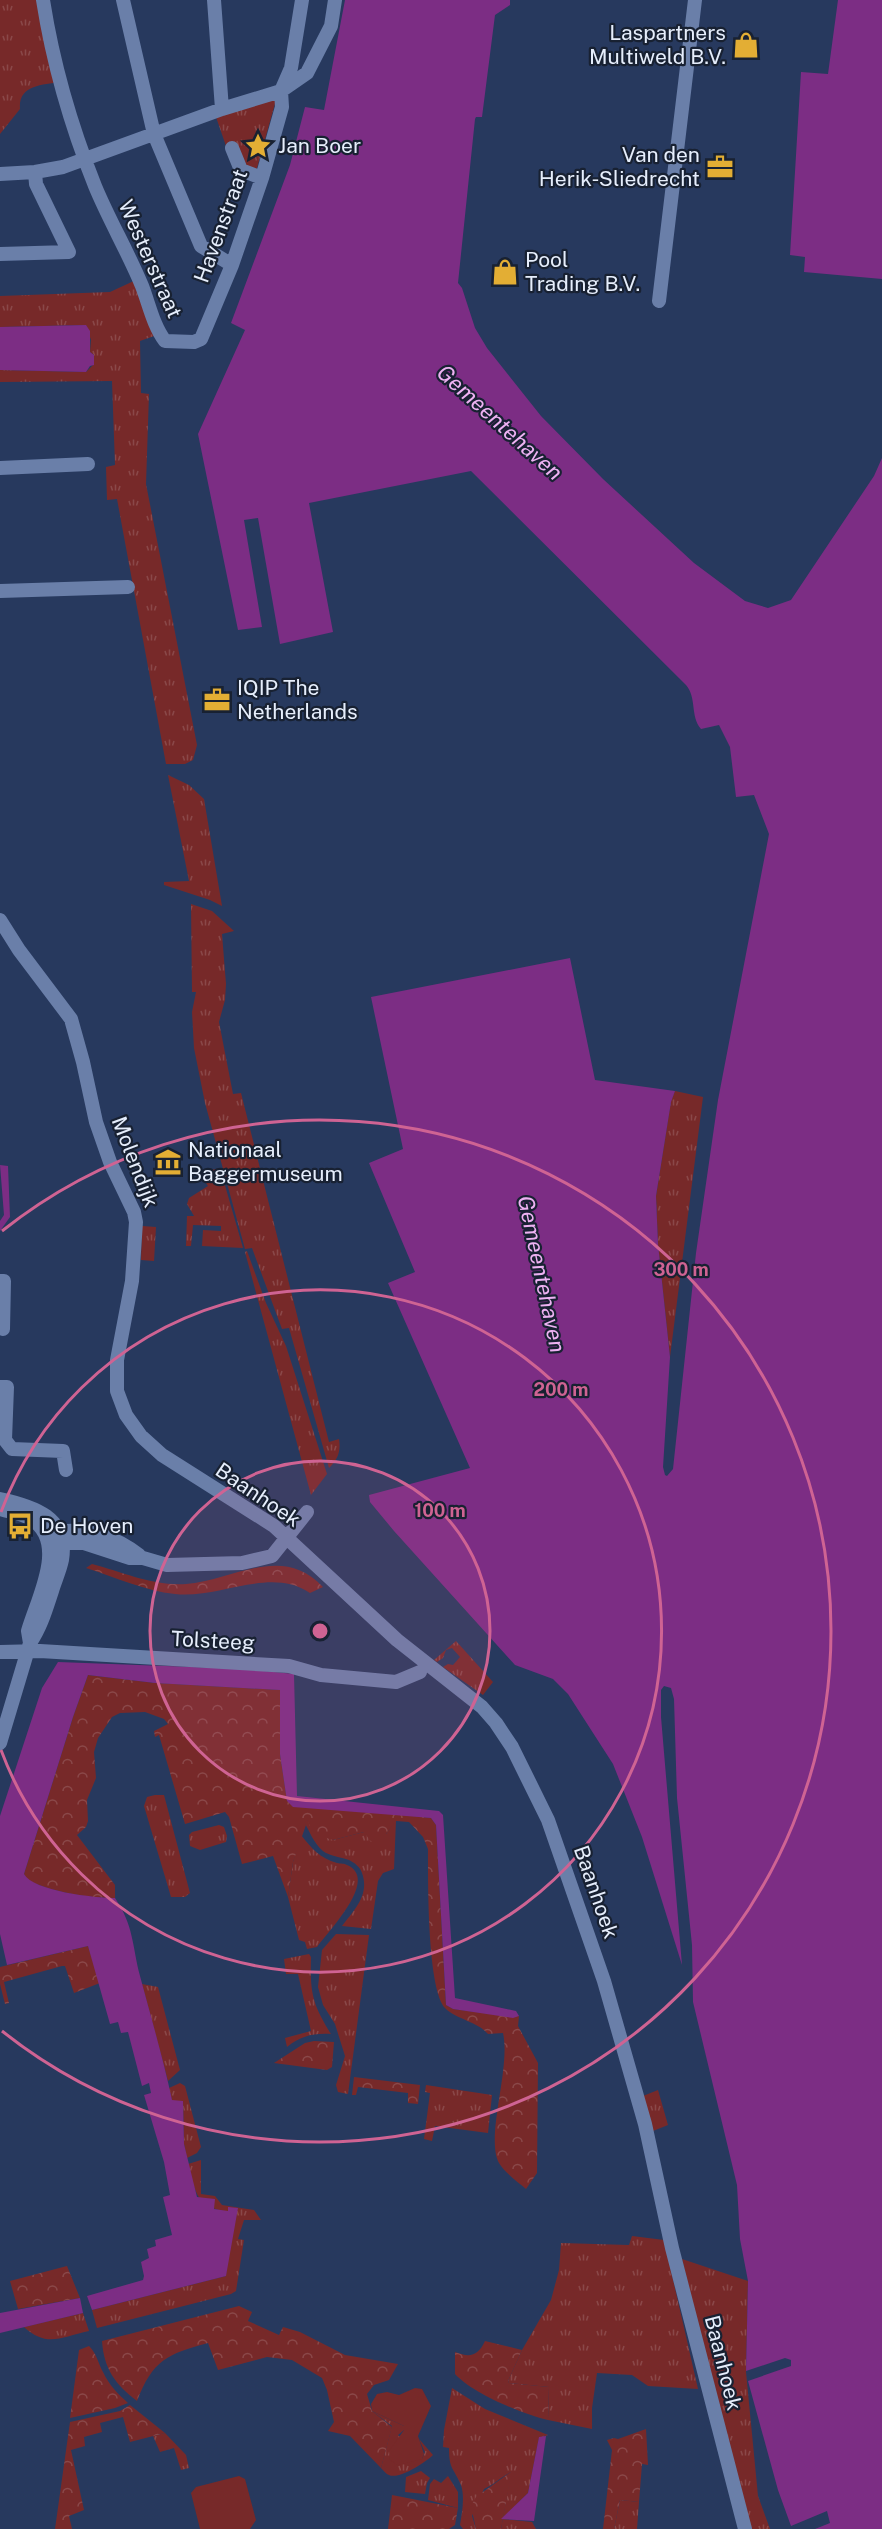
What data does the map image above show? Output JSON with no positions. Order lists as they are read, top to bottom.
{
  "streets": {
    "street": [
      "Havenstraat",
      "Westerstraat",
      "Molendijk",
      "Baanhoek",
      "Tolsteeg"
    ]
  },
  "crossings": [
    ["Havenstraat", "Westerstraat"],
    ["Molendijk", "Baanhoek"]
  ],
  "water": ["Gemeentehaven"],
  "places": {
    "shop": ["Laspartners Multiweld B.V.", "Pool Trading B.V."],
    "place": ["Jan Boer"],
    "office": ["Van den Herik-Sliedrecht", "IQIP The Netherlands"],
    "museum": ["Nationaal Baggermuseum"],
    "bus stop": ["De Hoven"]
  },
  "rings": ["300 m", "200 m", "100 m"]
}
